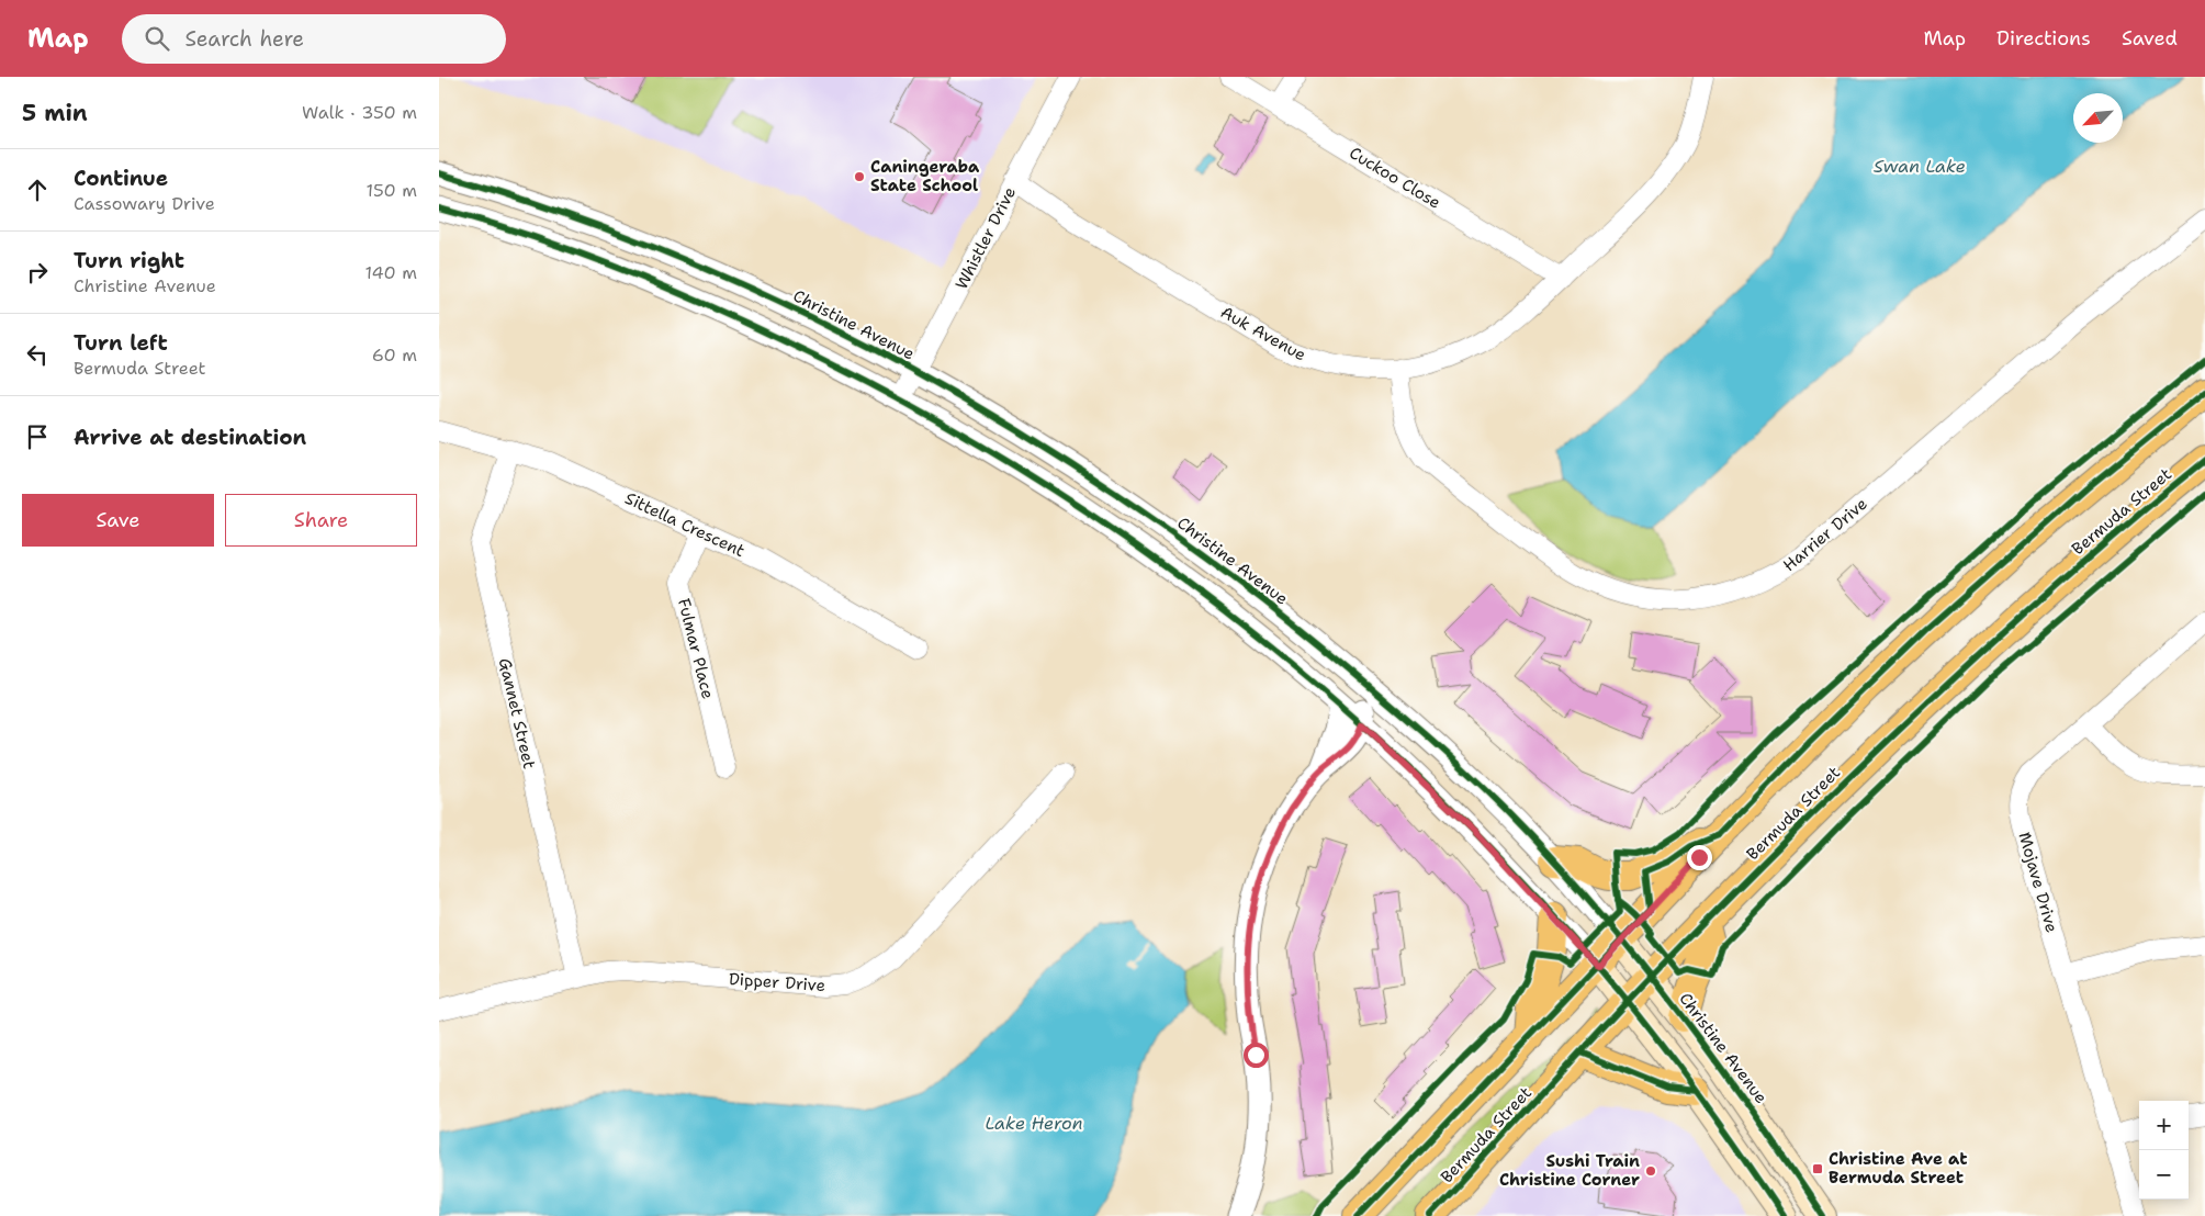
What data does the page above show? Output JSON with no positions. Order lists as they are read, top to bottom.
{
  "streets": {
    "main road": ["Christine Avenue", "Bermuda Street"],
    "street": [
      "Cuckoo Close",
      "Whistler Drive",
      "Auk Avenue",
      "Sittella Crescent",
      "Harrier Drive",
      "Fulmar Place",
      "Gannet Street",
      "Mojave Drive",
      "Dipper Drive"
    ]
  },
  "crossings": [
    ["Cuckoo Close", "Auk Avenue"],
    ["Whistler Drive", "Christine Avenue"],
    ["Whistler Drive", "Auk Avenue"],
    ["Christine Avenue", "Bermuda Street"],
    ["Auk Avenue", "Harrier Drive"],
    ["Sittella Crescent", "Fulmar Place"],
    ["Sittella Crescent", "Gannet Street"],
    ["Gannet Street", "Dipper Drive"]
  ],
  "water": ["Swan Lake", "Lake Heron"],
  "places": {
    "other": ["Caningeraba State School", "Sushi Train Christine Corner"],
    "transit": ["Christine Ave at Bermuda Street"]
  },
  "north": "bottom left",
  "page": {
    "header": "Map",
    "search": "Search here",
    "nav": ["Map", "Directions", "Saved"],
    "heading": ["5 min", "Walk · 350 m"],
    "list": [
      ["Continue", "Cassowary Drive", "150 m"],
      ["Turn right", "Christine Avenue", "140 m"],
      ["Turn left", "Bermuda Street", "60 m"],
      "Arrive at destination"
    ],
    "buttons": ["Save", "Share"],
    "map_buttons": ["+", "−"]
  }
}
